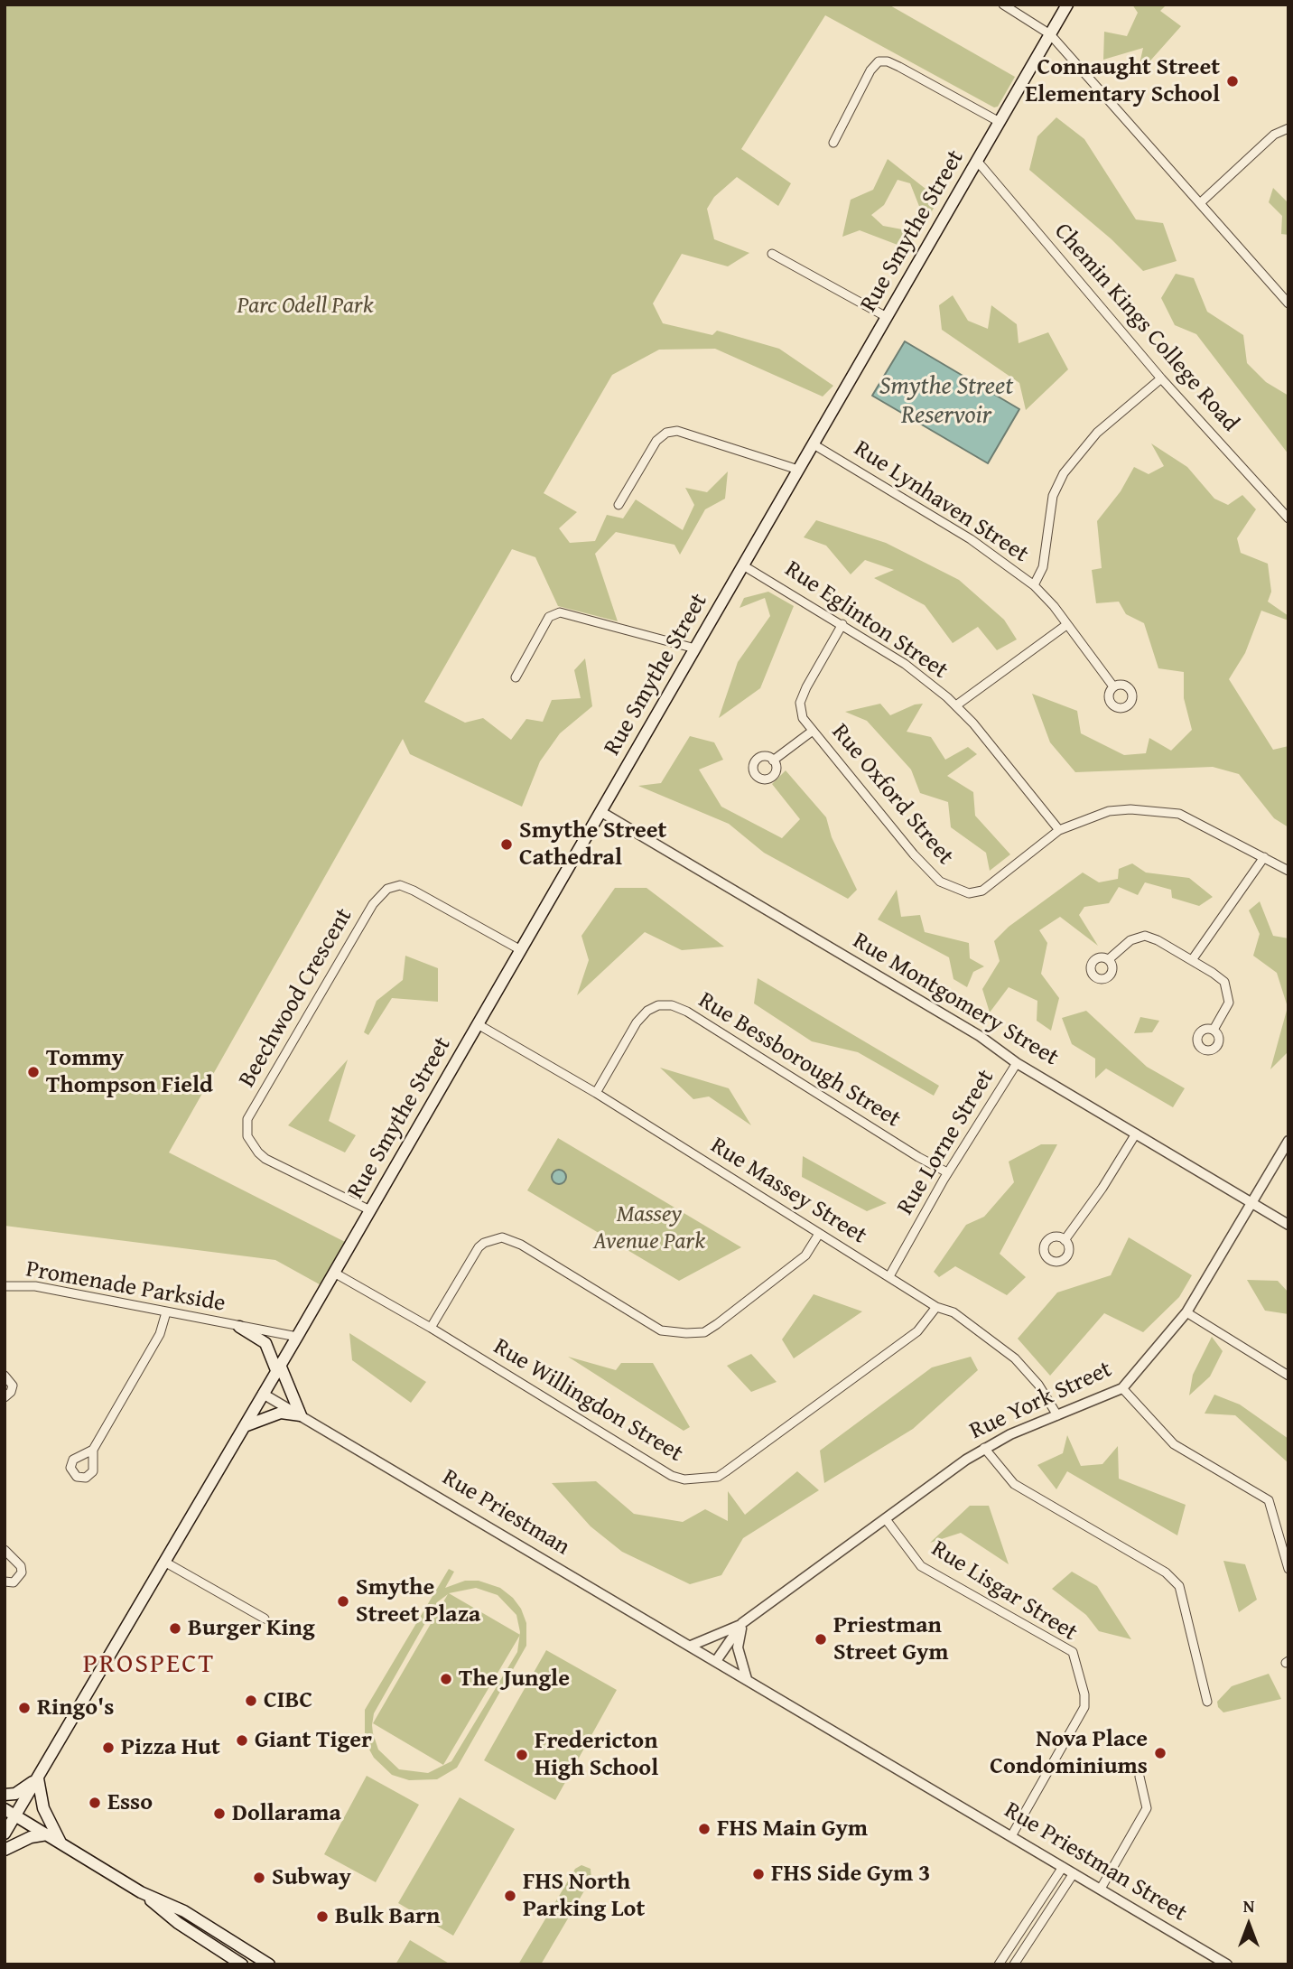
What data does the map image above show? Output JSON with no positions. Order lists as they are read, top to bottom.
{
  "streets": {
    "main road": ["Rue Smythe Street"],
    "street": [
      "Chemin Kings College Road",
      "Rue Lynhaven Street",
      "Rue Eglinton Street",
      "Rue Oxford Street",
      "Beechwood Crescent",
      "Rue Montgomery Street",
      "Rue Bessborough Street",
      "Rue Lorne Street",
      "Rue Massey Street",
      "Promenade Parkside",
      "Rue Willingdon Street",
      "Rue York Street",
      "Rue Priestman",
      "Rue Lisgar Street",
      "Rue Priestman Street"
    ]
  },
  "crossings": [
    ["Rue Smythe Street", "Chemin Kings College Road"],
    ["Rue Smythe Street", "Rue Lynhaven Street"],
    ["Rue Smythe Street", "Rue Eglinton Street"],
    ["Rue Smythe Street", "Beechwood Crescent"],
    ["Rue Smythe Street", "Rue Montgomery Street"],
    ["Rue Smythe Street", "Rue Massey Street"],
    ["Rue Smythe Street", "Promenade Parkside"],
    ["Rue Smythe Street", "Rue Willingdon Street"],
    ["Rue Smythe Street", "Rue Priestman"],
    ["Rue Eglinton Street", "Rue Oxford Street"],
    ["Rue Montgomery Street", "Rue Lorne Street"],
    ["Rue Montgomery Street", "Rue York Street"],
    ["Rue Bessborough Street", "Rue Lorne Street"],
    ["Rue Bessborough Street", "Rue Massey Street"],
    ["Rue Lorne Street", "Rue Massey Street"],
    ["Rue Massey Street", "Rue Willingdon Street"],
    ["Rue Massey Street", "Rue York Street"],
    ["Rue York Street", "Rue Priestman"],
    ["Rue York Street", "Rue Lisgar Street"],
    ["Rue York Street", "Rue Priestman Street"],
    ["Rue Priestman", "Rue Priestman Street"],
    ["Rue Lisgar Street", "Rue Priestman Street"]
  ],
  "districts": ["PROSPECT"],
  "water": ["Smythe Street Reservoir"],
  "parks": ["Parc Odell Park", "Massey Avenue Park"],
  "places": [
    "Connaught Street Elementary School",
    "Smythe Street Cathedral",
    "Tommy Thompson Field",
    "Smythe Street Plaza",
    "Burger King",
    "Priestman Street Gym",
    "The Jungle",
    "CIBC",
    "Ringo's",
    "Giant Tiger",
    "Pizza Hut",
    "Nova Place Condominiums",
    "Fredericton High School",
    "Esso",
    "Dollarama",
    "FHS Main Gym",
    "FHS Side Gym 3",
    "Subway",
    "FHS North Parking Lot",
    "Bulk Barn"
  ],
  "north": "top"
}
